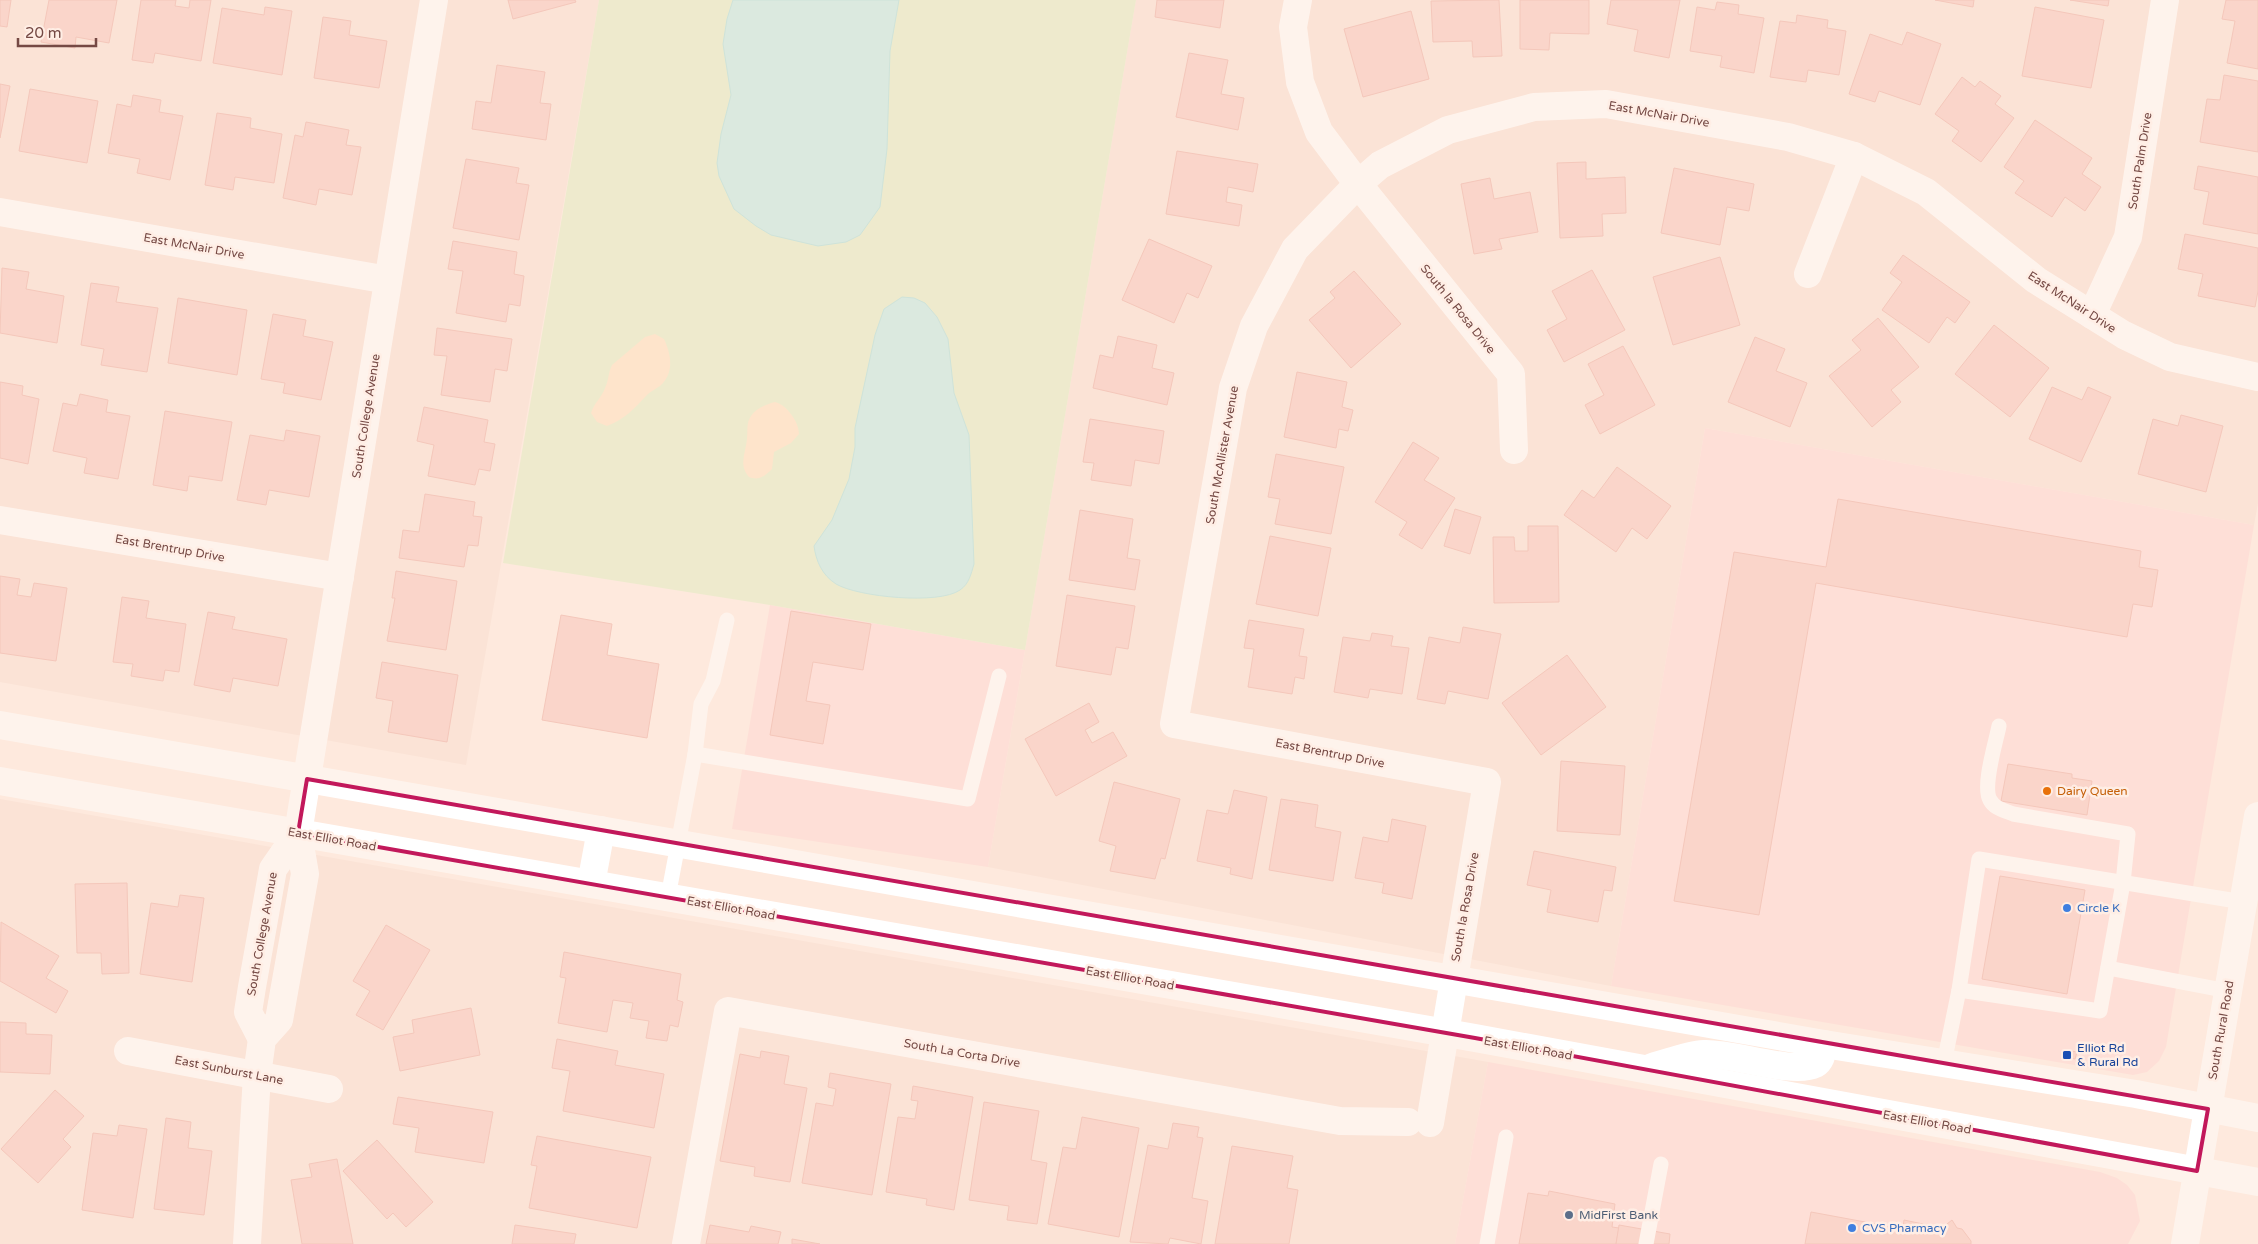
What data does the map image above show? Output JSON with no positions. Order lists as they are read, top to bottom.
{
  "streets": {
    "street": [
      "East McNair Drive",
      "South Palm Drive",
      "South la Rosa Drive",
      "South College Avenue",
      "South McAllister Avenue",
      "East Brentrup Drive",
      "East Elliot Road",
      "South Rural Road",
      "South La Corta Drive",
      "East Sunburst Lane"
    ]
  },
  "crossings": [
    ["East McNair Drive", "South Palm Drive"],
    ["East McNair Drive", "South la Rosa Drive"],
    ["East McNair Drive", "South College Avenue"],
    ["East McNair Drive", "South McAllister Avenue"],
    ["South la Rosa Drive", "South McAllister Avenue"],
    ["South la Rosa Drive", "East Brentrup Drive"],
    ["South la Rosa Drive", "East Elliot Road"],
    ["South la Rosa Drive", "South La Corta Drive"],
    ["South College Avenue", "East Brentrup Drive"],
    ["South College Avenue", "East Elliot Road"],
    ["South McAllister Avenue", "East Brentrup Drive"],
    ["East Elliot Road", "South Rural Road"]
  ],
  "places": {
    "other": [
      "Dairy Queen",
      "Circle K",
      "MidFirst Bank",
      "CVS Pharmacy"
    ],
    "transit": ["Elliot Rd & Rural Rd"]
  },
  "scale_bar": "20 m"
}
